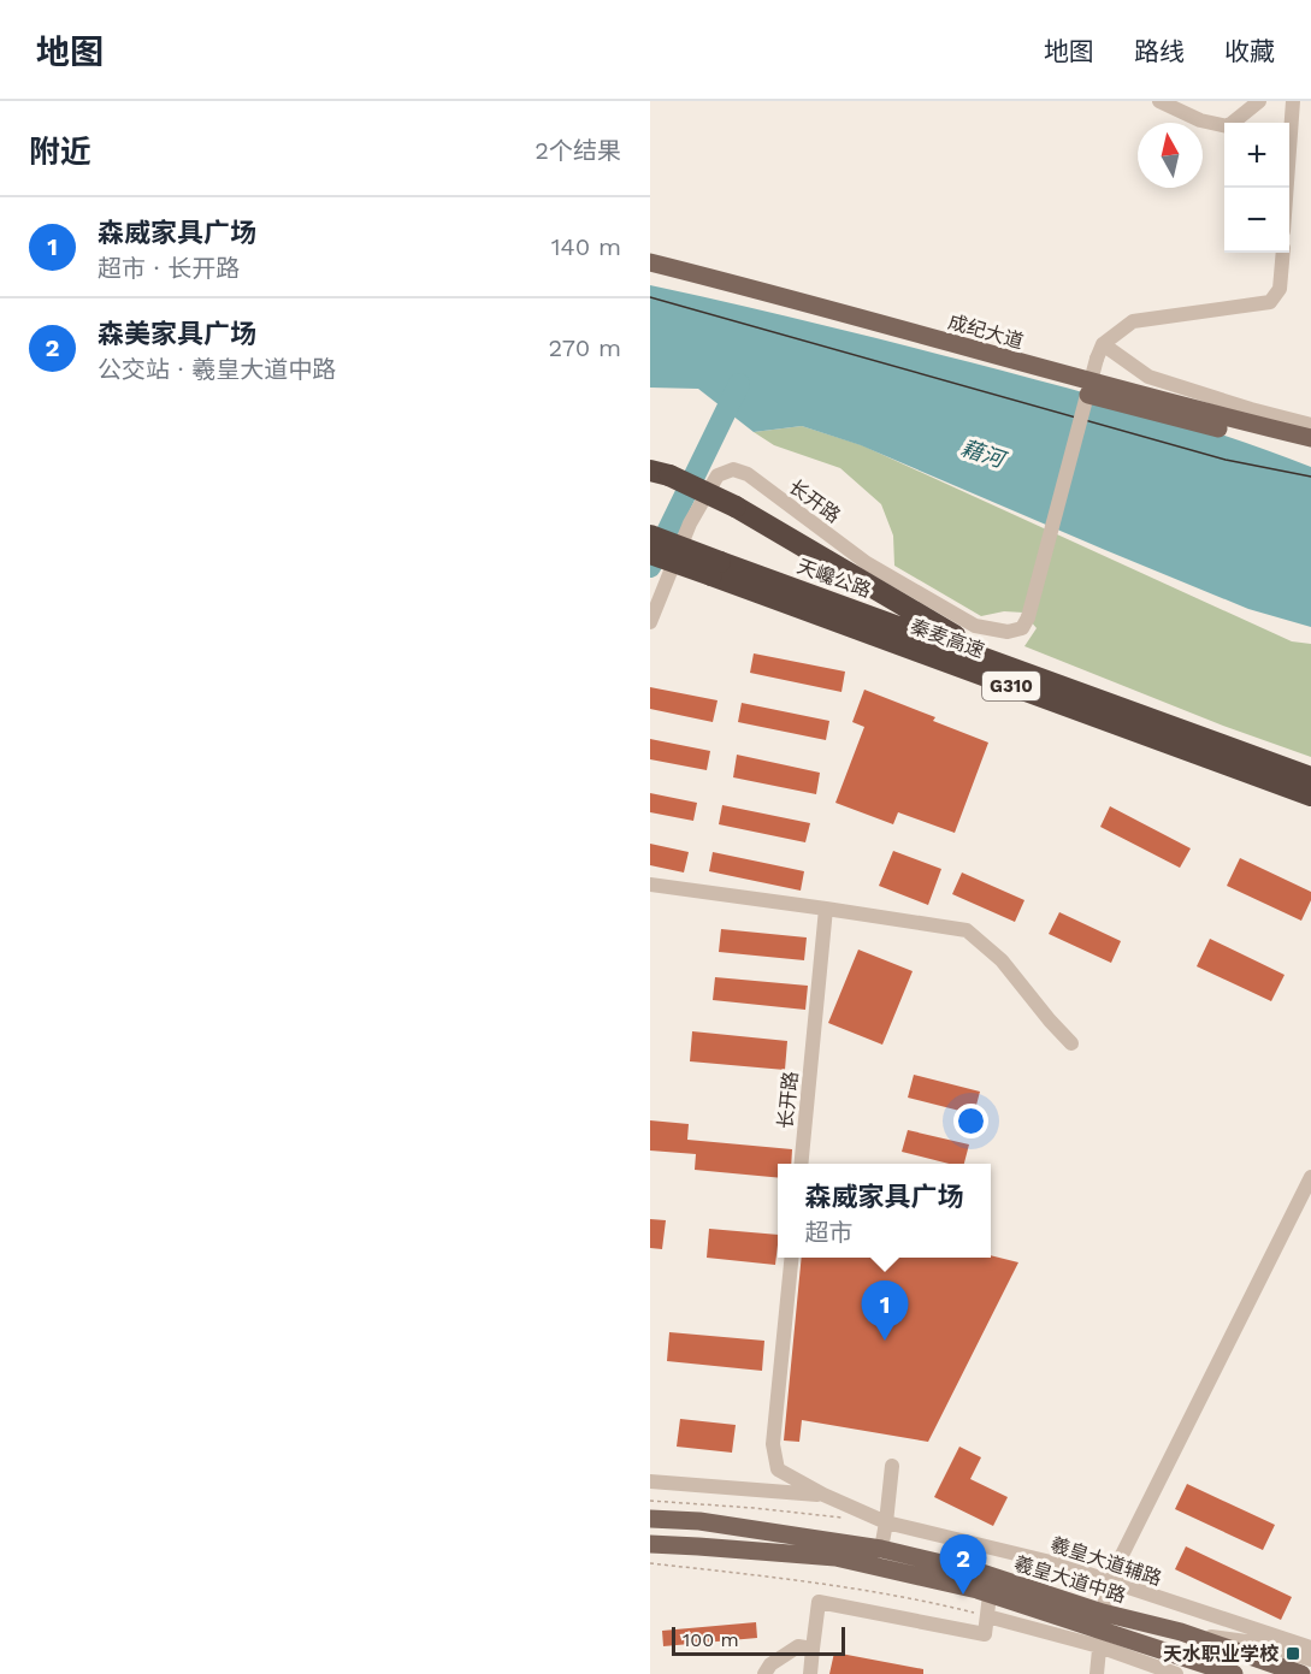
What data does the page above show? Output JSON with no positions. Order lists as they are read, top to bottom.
{
  "streets": {
    "highway": ["天巉公路", "秦麦高速", "G310"],
    "main road": ["成纪大道", "羲皇大道中路"],
    "street": ["长开路", "羲皇大道辅路"]
  },
  "crossings": [
    ["天巉公路", "秦麦高速"]
  ],
  "water": ["藉河"],
  "places": {
    "transit": ["天水职业学校"]
  },
  "scale_bar": "100 m",
  "north": "top",
  "page": {
    "header": "地图",
    "nav": ["地图", "路线", "收藏"],
    "heading": ["附近", "2个结果"],
    "map_buttons": ["+", "−"],
    "list": [
      {
        "mark": "1",
        "name": "森威家具广场",
        "note": "超市 · 长开路",
        "value": "140 m"
      },
      {
        "mark": "2",
        "name": "森美家具广场",
        "note": "公交站 · 羲皇大道中路",
        "value": "270 m"
      }
    ],
    "popup": ["森威家具广场", "超市"],
    "pins": ["1", "2"],
    "scale": "100 m"
  }
}
